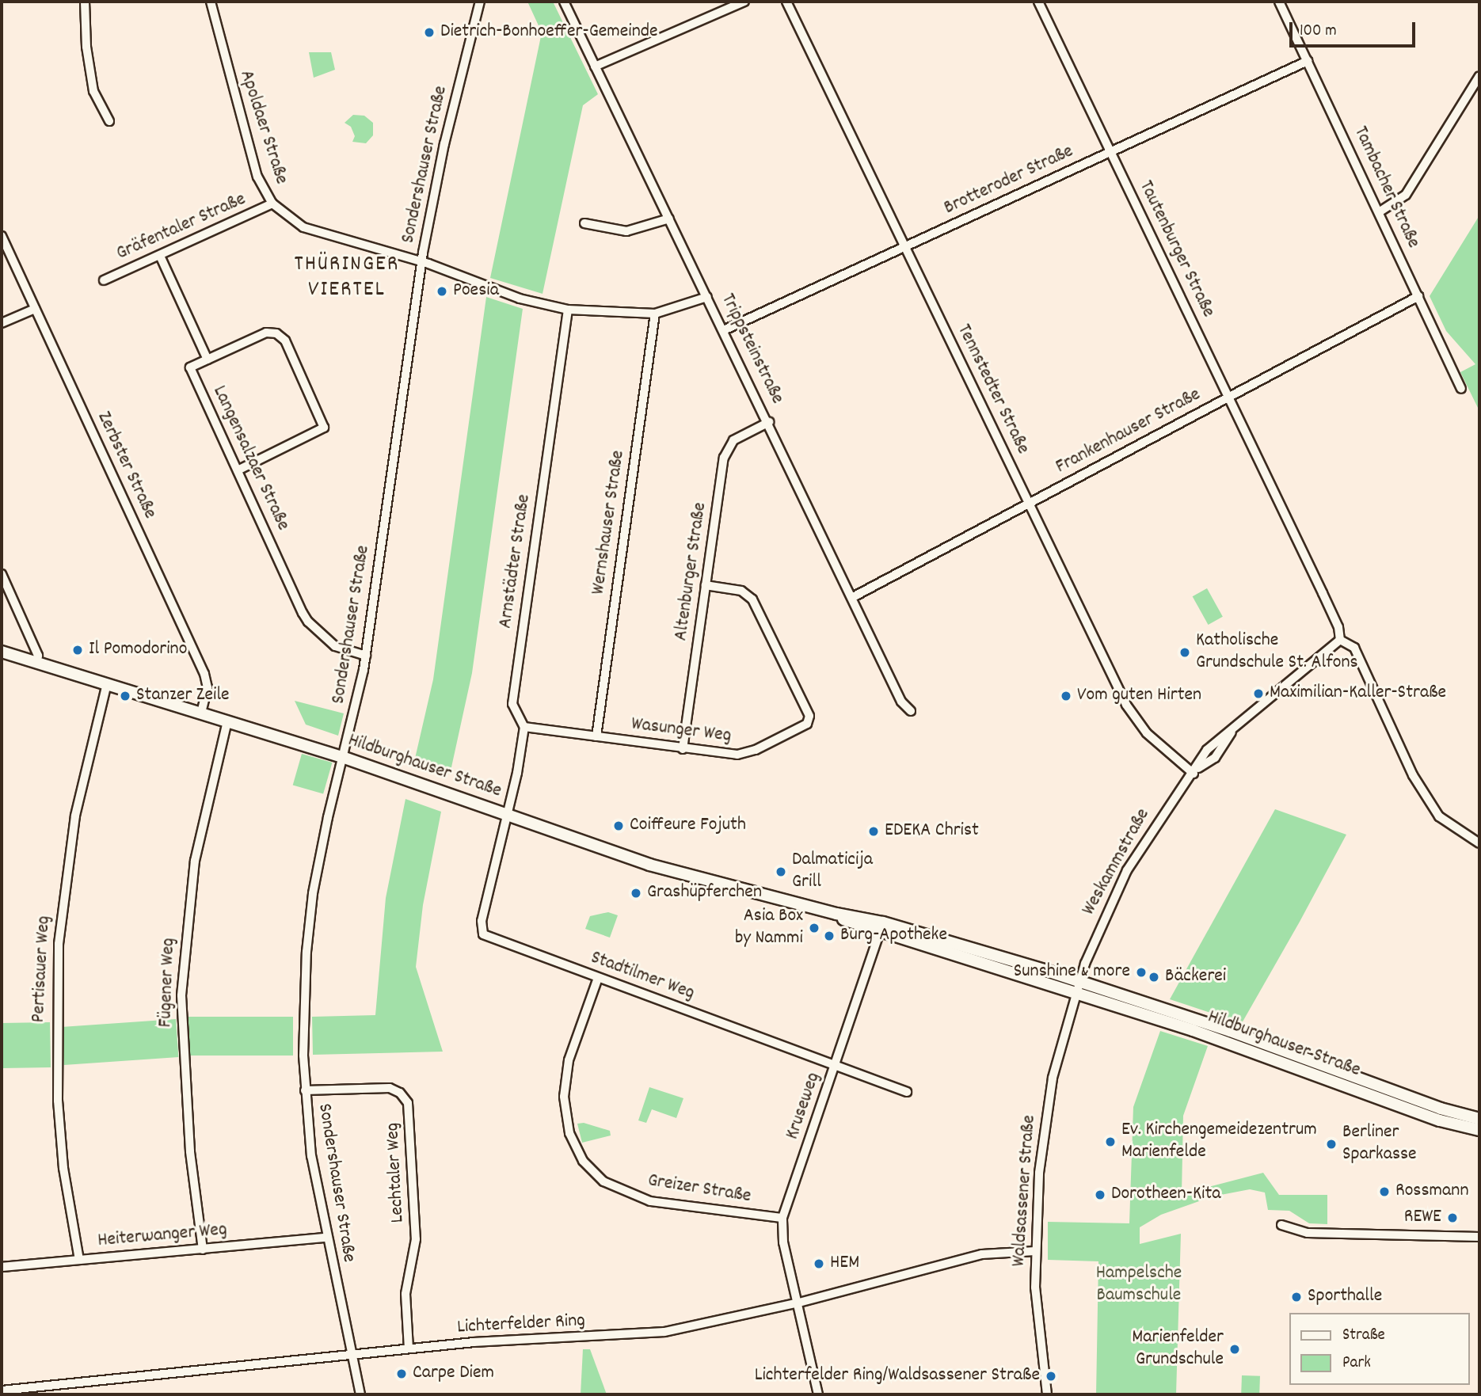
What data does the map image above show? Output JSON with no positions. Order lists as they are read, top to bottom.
{
  "streets": {
    "main road": ["Hildburghauser Straße"],
    "street": [
      "Apoldaer Straße",
      "Sondershauser Straße",
      "Brotteroder Straße",
      "Tambacher Straße",
      "Gräfentaler Straße",
      "Tautenburger Straße",
      "Trippsteinstraße",
      "Tennstedter Straße",
      "Frankenhauser Straße",
      "Langensalzaer Straße",
      "Zerbster Straße",
      "Wernshauser Straße",
      "Arnstädter Straße",
      "Altenburger Straße",
      "Wasunger Weg",
      "Weskammstraße",
      "Pertisauer Weg",
      "Stadtilmer Weg",
      "Fügener Weg",
      "Kruseweg",
      "Lechtaler Weg",
      "Greizer Straße",
      "Waldsassener Straße",
      "Heiterwanger Weg",
      "Lichterfelder Ring"
    ]
  },
  "crossings": [
    ["Apoldaer Straße", "Sondershauser Straße"],
    ["Apoldaer Straße", "Gräfentaler Straße"],
    ["Apoldaer Straße", "Trippsteinstraße"],
    ["Apoldaer Straße", "Wernshauser Straße"],
    ["Apoldaer Straße", "Arnstädter Straße"],
    ["Sondershauser Straße", "Langensalzaer Straße"],
    ["Sondershauser Straße", "Hildburghauser Straße"],
    ["Sondershauser Straße", "Lechtaler Weg"],
    ["Sondershauser Straße", "Heiterwanger Weg"],
    ["Sondershauser Straße", "Lichterfelder Ring"],
    ["Brotteroder Straße", "Tambacher Straße"],
    ["Brotteroder Straße", "Tautenburger Straße"],
    ["Brotteroder Straße", "Trippsteinstraße"],
    ["Brotteroder Straße", "Tennstedter Straße"],
    ["Tambacher Straße", "Frankenhauser Straße"],
    ["Gräfentaler Straße", "Langensalzaer Straße"],
    ["Tautenburger Straße", "Frankenhauser Straße"],
    ["Tautenburger Straße", "Weskammstraße"],
    ["Trippsteinstraße", "Frankenhauser Straße"],
    ["Trippsteinstraße", "Altenburger Straße"],
    ["Tennstedter Straße", "Frankenhauser Straße"],
    ["Tennstedter Straße", "Weskammstraße"],
    ["Zerbster Straße", "Hildburghauser Straße"],
    ["Wernshauser Straße", "Wasunger Weg"],
    ["Arnstädter Straße", "Wasunger Weg"],
    ["Altenburger Straße", "Wasunger Weg"],
    ["Hildburghauser Straße", "Weskammstraße"],
    ["Hildburghauser Straße", "Pertisauer Weg"],
    ["Hildburghauser Straße", "Stadtilmer Weg"],
    ["Hildburghauser Straße", "Fügener Weg"],
    ["Hildburghauser Straße", "Kruseweg"],
    ["Hildburghauser Straße", "Waldsassener Straße"],
    ["Weskammstraße", "Waldsassener Straße"],
    ["Pertisauer Weg", "Heiterwanger Weg"],
    ["Stadtilmer Weg", "Kruseweg"],
    ["Stadtilmer Weg", "Greizer Straße"],
    ["Fügener Weg", "Heiterwanger Weg"],
    ["Kruseweg", "Greizer Straße"],
    ["Kruseweg", "Lichterfelder Ring"],
    ["Lechtaler Weg", "Lichterfelder Ring"],
    ["Waldsassener Straße", "Lichterfelder Ring"]
  ],
  "districts": ["THÜRINGER VIERTEL"],
  "parks": ["Hampelsche Baumschule"],
  "places": [
    "Dietrich-Bonhoeffer-Gemeinde",
    "Poesia",
    "Il Pomodorino",
    "Katholische Grundschule St. Alfons",
    "Maximilian-Kaller-Straße",
    "Stanzer Zeile",
    "Vom guten Hirten",
    "Coiffeure Fojuth",
    "EDEKA Christ",
    "Dalmaticija Grill",
    "Grashüpferchen",
    "Asia Box by Nammi",
    "Burg-Apotheke",
    "Sunshine & more",
    "Bäckerei",
    "Ev. Kirchengemeidezentrum Marienfelde",
    "Berliner Sparkasse",
    "Rossmann",
    "Dorotheen-Kita",
    "REWE",
    "HEM",
    "Sporthalle",
    "Marienfelder Grundschule",
    "Carpe Diem",
    "Lichterfelder Ring/Waldsassener Straße"
  ],
  "legend": ["Straße", "Park"],
  "scale_bar": "100 m"
}
